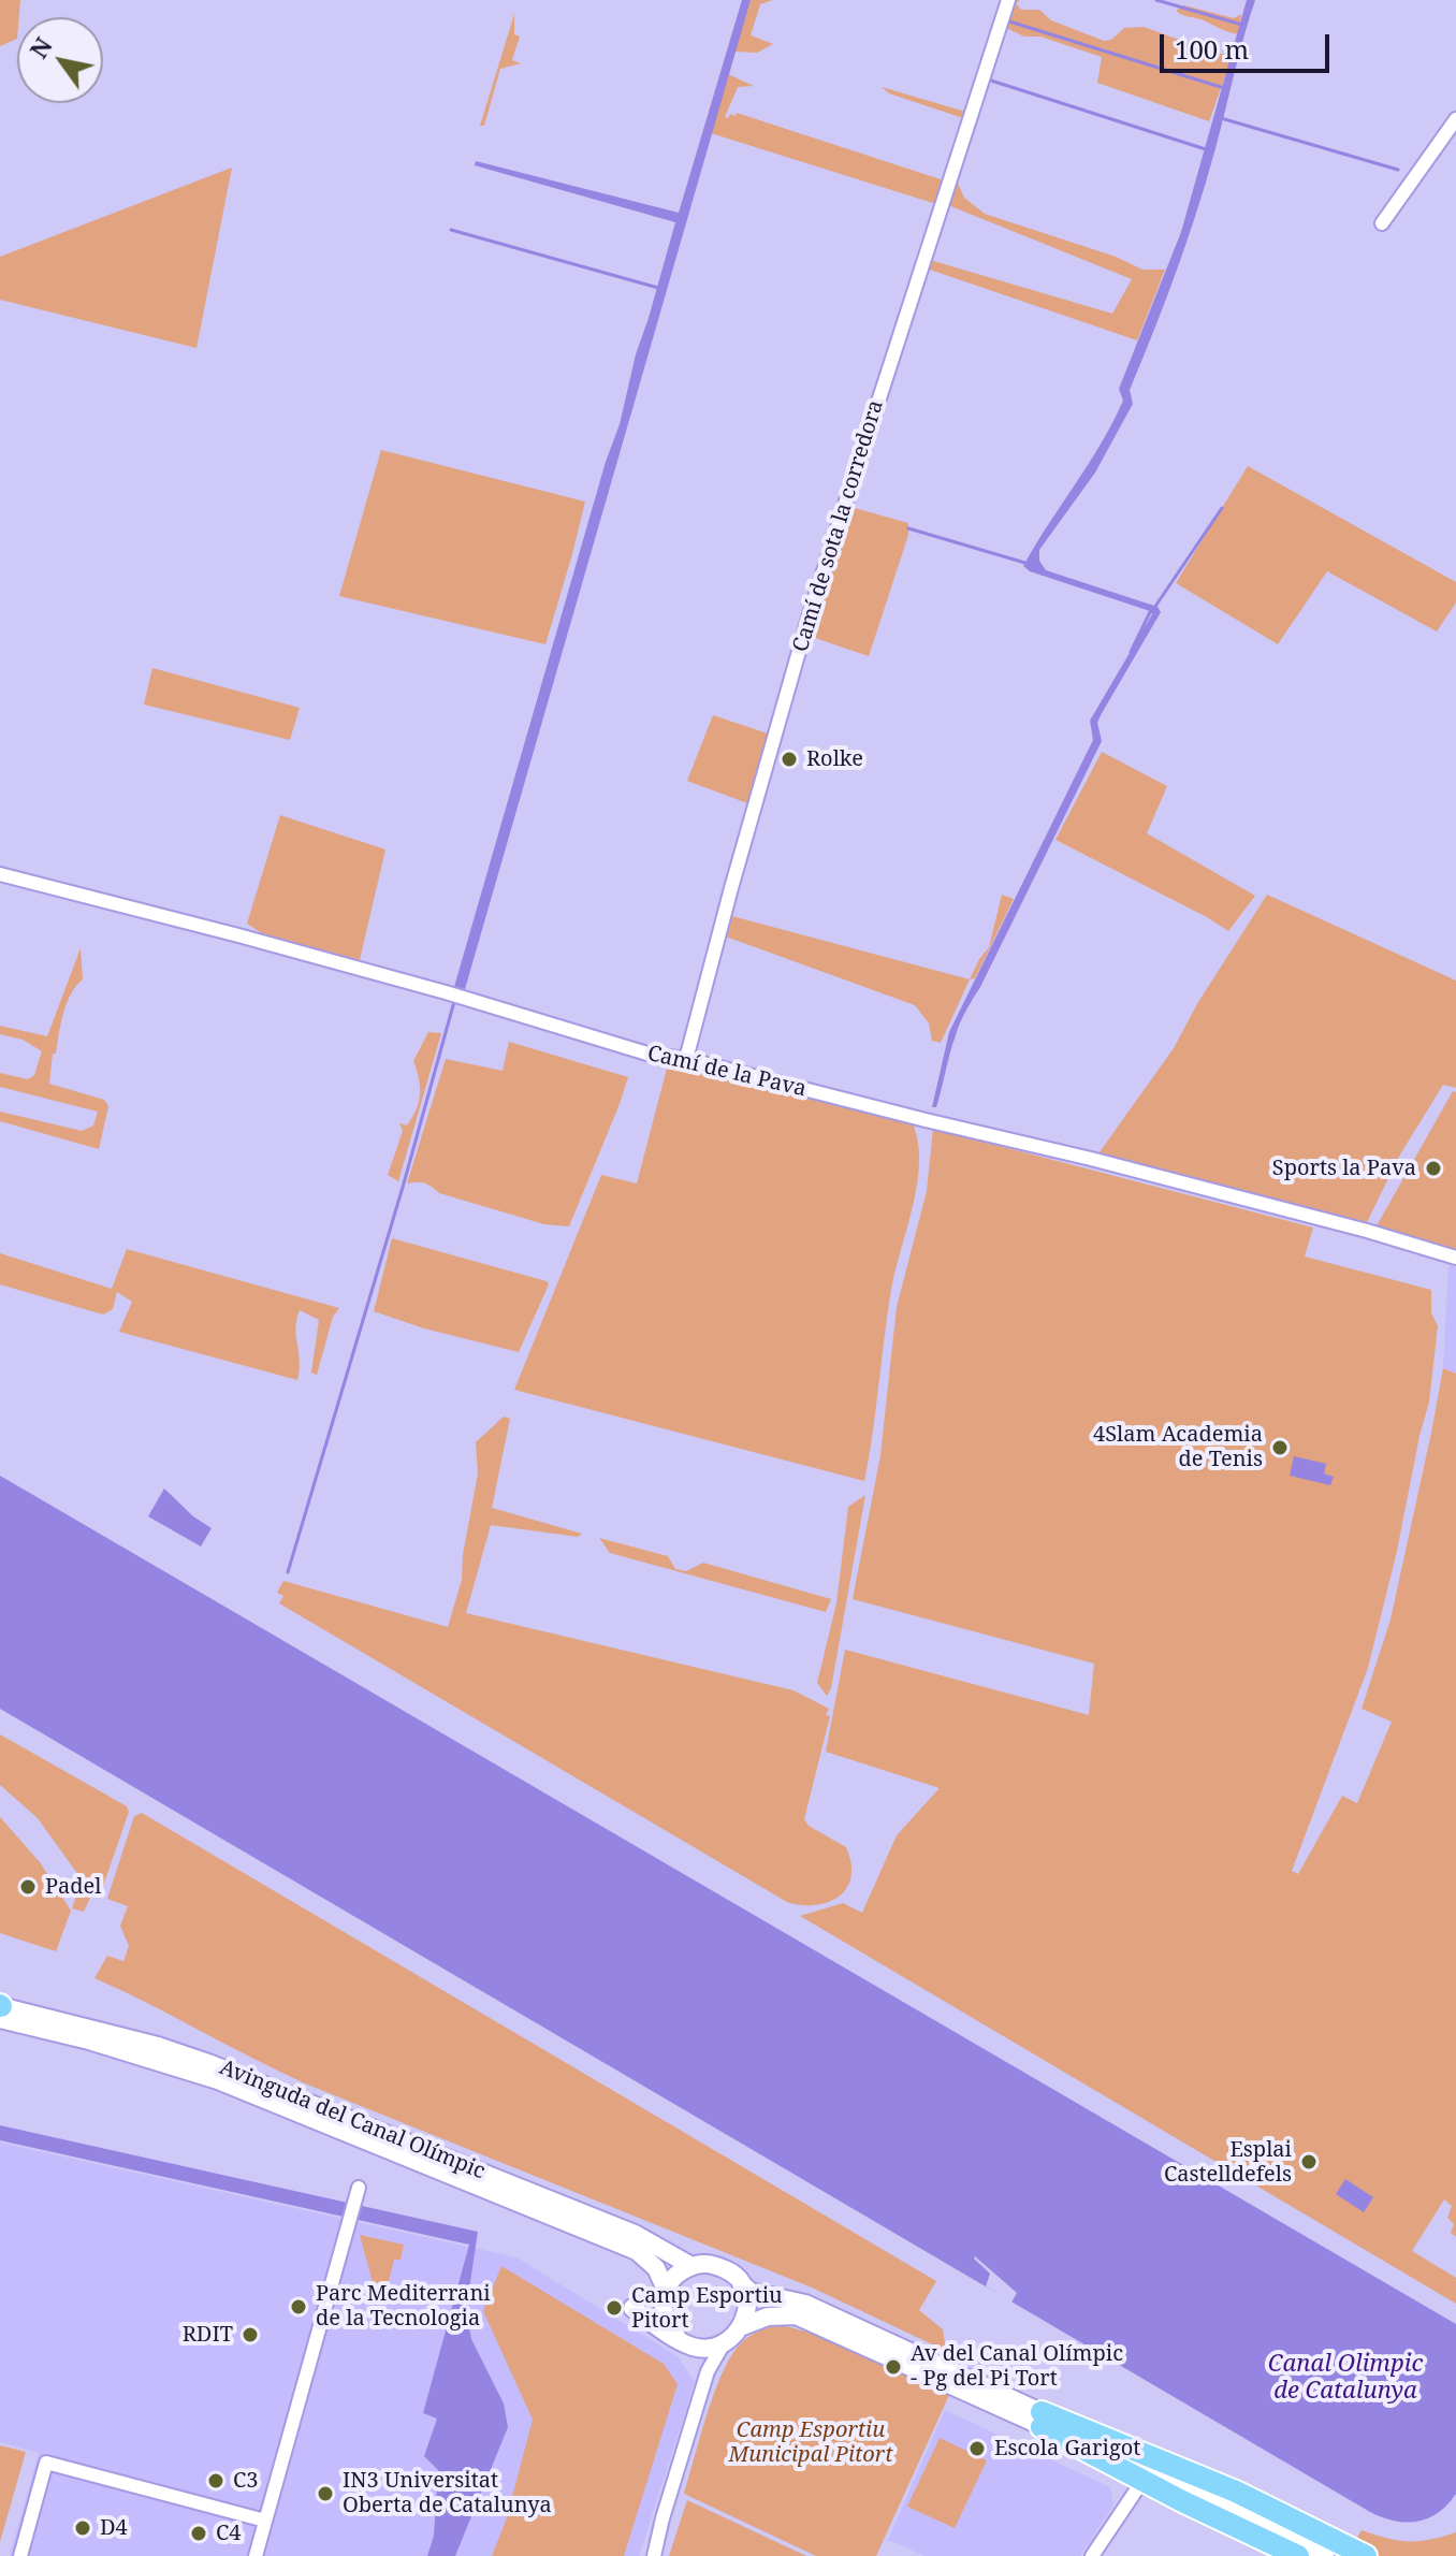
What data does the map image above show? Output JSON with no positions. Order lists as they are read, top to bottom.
{
  "streets": {
    "street": ["Camí de sota la corredora", "Camí de la Pava", "Avinguda del Canal Olímpic"]
  },
  "crossings": [
    ["Camí de sota la corredora", "Camí de la Pava"]
  ],
  "water": ["Canal Olimpic de Catalunya"],
  "parks": ["Camp Esportiu Municipal Pitort"],
  "places": [
    "Rolke",
    "Sports la Pava",
    "4Slam Academia de Tenis",
    "Padel",
    "Esplai Castelldefels",
    "Parc Mediterrani de la Tecnologia",
    "Camp Esportiu Pitort",
    "RDIT",
    "Av del Canal Olímpic - Pg del Pi Tort",
    "Escola Garigot",
    "C3",
    "IN3 Universitat Oberta de Catalunya",
    "D4",
    "C4"
  ],
  "scale_bar": "100 m",
  "north": "top left"
}
